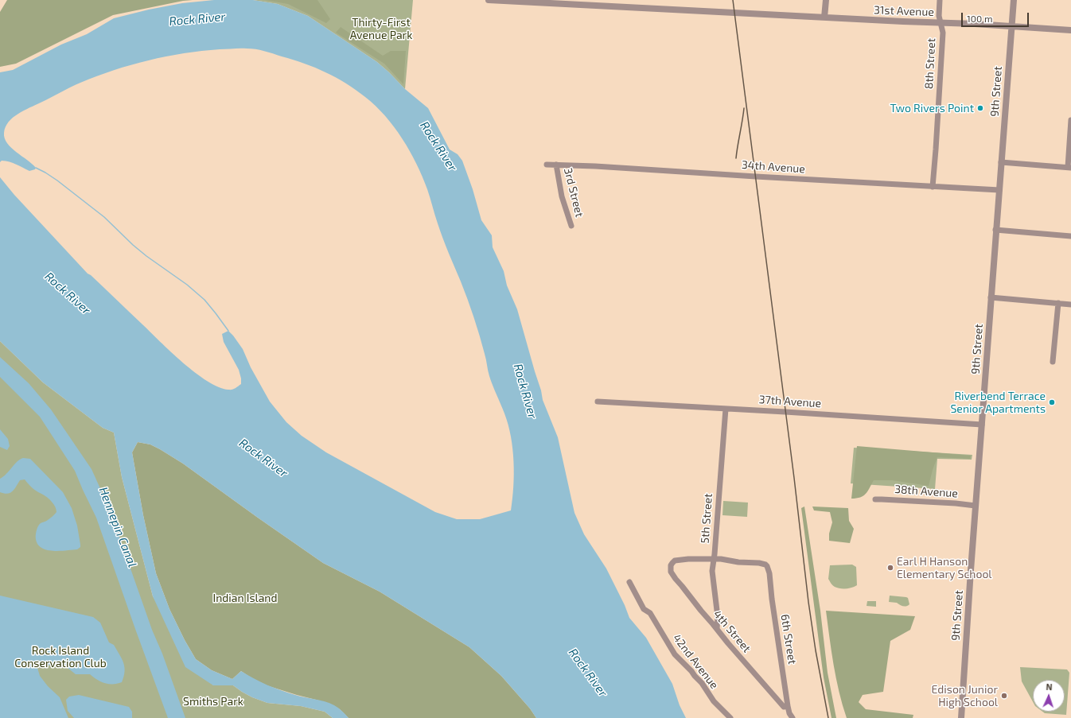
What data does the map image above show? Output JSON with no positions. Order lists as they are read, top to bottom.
{
  "streets": {
    "street": [
      "31st Avenue",
      "8th Street",
      "9th Street",
      "34th Avenue",
      "3rd Street",
      "37th Avenue",
      "38th Avenue",
      "5th Street",
      "4th Street",
      "6th Street",
      "42nd Avenue"
    ]
  },
  "crossings": [
    ["31st Avenue", "8th Street"],
    ["31st Avenue", "9th Street"],
    ["8th Street", "34th Avenue"],
    ["9th Street", "34th Avenue"],
    ["9th Street", "37th Avenue"],
    ["9th Street", "38th Avenue"],
    ["34th Avenue", "3rd Street"],
    ["37th Avenue", "5th Street"],
    ["5th Street", "4th Street"],
    ["5th Street", "6th Street"],
    ["4th Street", "6th Street"]
  ],
  "water": ["Rock River", "Hennepin Canal"],
  "parks": [
    "Thirty-First Avenue Park",
    "Indian Island",
    "Rock Island Conservation Club",
    "Smiths Park"
  ],
  "places": [
    "Two Rivers Point",
    "Riverbend Terrace Senior Apartments",
    "Earl H Hanson Elementary School",
    "Edison Junior High School"
  ],
  "scale_bar": "100 m",
  "north": "top"
}
